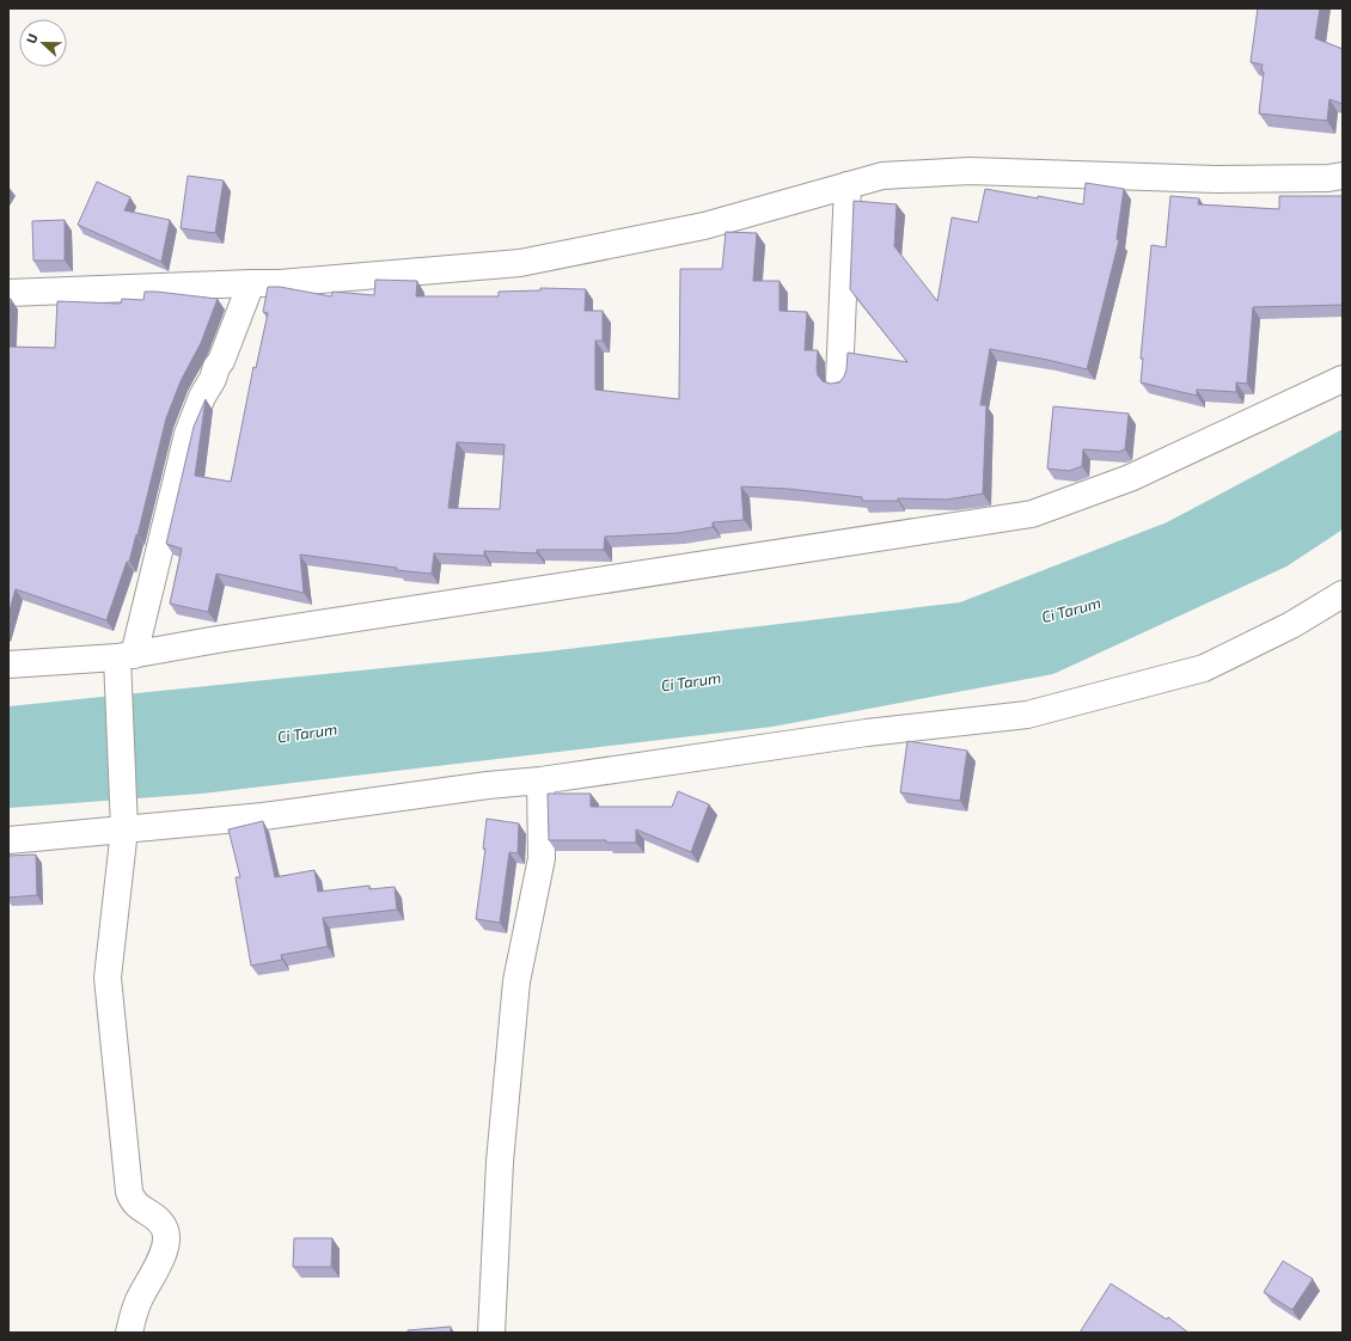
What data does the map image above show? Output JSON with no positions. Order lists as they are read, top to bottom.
{
  "water": ["Ci Tarum"],
  "north": "left"
}
